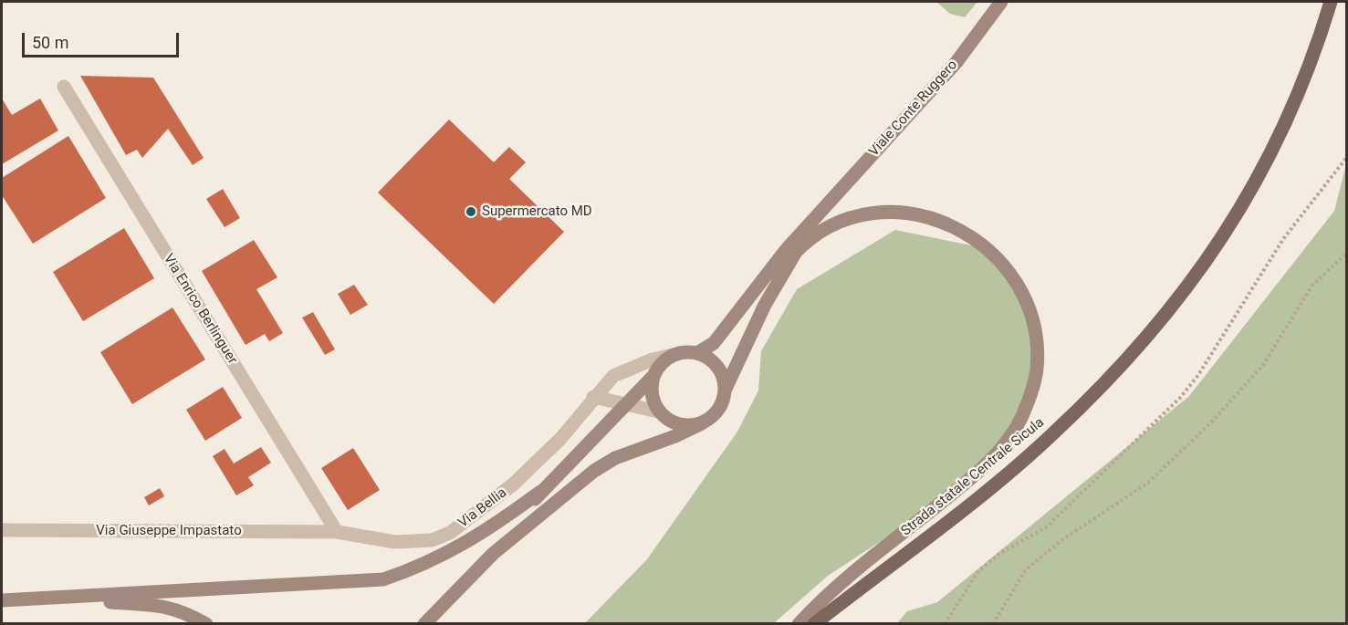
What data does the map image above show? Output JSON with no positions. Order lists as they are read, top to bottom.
{
  "streets": {
    "main road": ["Viale Conte Ruggero", "Strada statale Centrale Sicula"],
    "street": ["Via Enrico Berlinguer", "Via Bellia", "Via Giuseppe Impastato"]
  },
  "crossings": [
    ["Via Enrico Berlinguer", "Via Bellia"],
    ["Via Enrico Berlinguer", "Via Giuseppe Impastato"],
    ["Via Bellia", "Via Giuseppe Impastato"]
  ],
  "places": ["Supermercato MD"],
  "scale_bar": "50 m"
}
